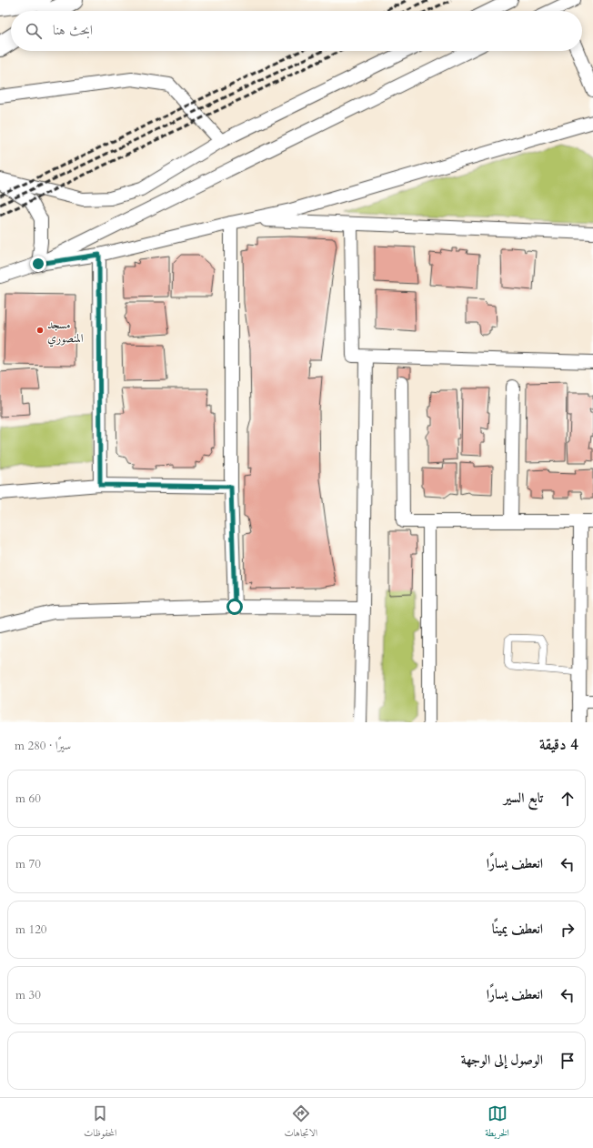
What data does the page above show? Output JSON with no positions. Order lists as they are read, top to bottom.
{
  "places": ["مسجد المنصوري"],
  "page": {
    "search": "ابحث هنا",
    "heading": ["4 دقيقة", "سيرًا · 280 m"],
    "list": [
      ["تابع السير", "60 m"],
      ["انعطف يسارًا", "70 m"],
      ["انعطف يمينًا", "120 m"],
      ["انعطف يسارًا", "30 m"],
      "الوصول إلى الوجهة"
    ],
    "nav": ["الخريطة", "الاتجاهات", "المحفوظات"]
  }
}
